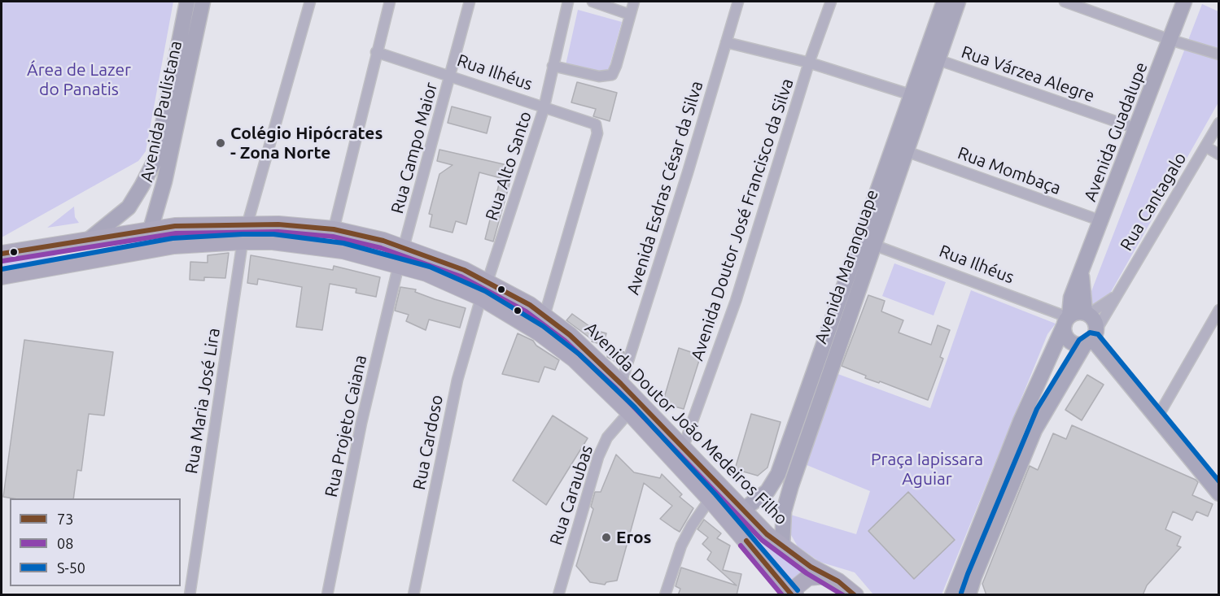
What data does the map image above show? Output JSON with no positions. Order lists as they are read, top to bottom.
{
  "streets": {
    "main road": [
      "Avenida Paulistana",
      "Avenida Guadalupe",
      "Avenida Maranguape",
      "Avenida Doutor João Medeiros Filho"
    ],
    "street": [
      "Rua Ilhéus",
      "Rua Várzea Alegre",
      "Rua Campo Maior",
      "Rua Alto Santo",
      "Rua Mombaça",
      "Avenida Esdras César da Silva",
      "Rua Cantagalo",
      "Avenida Doutor José Francisco da Silva",
      "Rua Maria José Lira",
      "Rua Projeto Caiana",
      "Rua Cardoso",
      "Rua Caraubas"
    ]
  },
  "crossings": [
    ["Rua Ilhéus", "Avenida Guadalupe"],
    ["Rua Ilhéus", "Rua Campo Maior"],
    ["Rua Ilhéus", "Rua Alto Santo"],
    ["Rua Ilhéus", "Rua Cantagalo"],
    ["Rua Ilhéus", "Avenida Maranguape"],
    ["Rua Ilhéus", "Avenida Doutor João Medeiros Filho"],
    ["Rua Várzea Alegre", "Avenida Guadalupe"],
    ["Rua Várzea Alegre", "Avenida Maranguape"],
    ["Avenida Paulistana", "Avenida Doutor João Medeiros Filho"],
    ["Avenida Guadalupe", "Rua Mombaça"],
    ["Avenida Guadalupe", "Rua Cantagalo"],
    ["Rua Campo Maior", "Avenida Doutor João Medeiros Filho"],
    ["Rua Alto Santo", "Avenida Doutor João Medeiros Filho"],
    ["Rua Mombaça", "Avenida Maranguape"],
    ["Avenida Esdras César da Silva", "Avenida Doutor João Medeiros Filho"],
    ["Avenida Doutor José Francisco da Silva", "Avenida Doutor João Medeiros Filho"],
    ["Avenida Maranguape", "Avenida Doutor João Medeiros Filho"],
    ["Rua Maria José Lira", "Avenida Doutor João Medeiros Filho"],
    ["Avenida Doutor João Medeiros Filho", "Rua Projeto Caiana"],
    ["Avenida Doutor João Medeiros Filho", "Rua Cardoso"],
    ["Avenida Doutor João Medeiros Filho", "Rua Caraubas"]
  ],
  "parks": ["Área de Lazer do Panatis", "Praça Iapissara Aguiar"],
  "places": ["Colégio Hipócrates - Zona Norte", "Eros"],
  "lines": ["transit line 73", "transit line 08", "transit line S-50"],
  "legend": ["73", "08", "S-50"]
}
